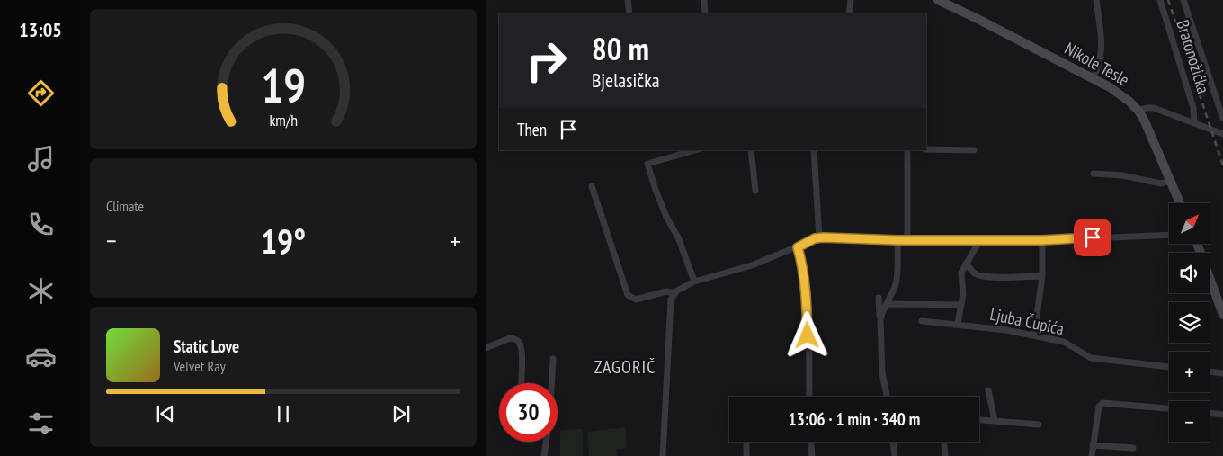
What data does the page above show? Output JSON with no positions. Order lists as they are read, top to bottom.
{
  "streets": {
    "street": ["Bratonožićka", "Nikole Tesle", "Ljuba Čupića"]
  },
  "districts": ["ZAGORIČ"],
  "north": "top right",
  "page": {
    "tabs": "13:05",
    "turn": ["80 m", "Bjelasička"],
    "then": "Then",
    "tile": "Climate",
    "map_buttons": ["+", "−"],
    "heat": ["−", "19°", "+"],
    "song": ["Static Love", "Velvet Ray"],
    "limit": "30",
    "trip": "13:06 · 1 min · 340 m",
    "gauge": ["19", "km/h"]
  }
}
